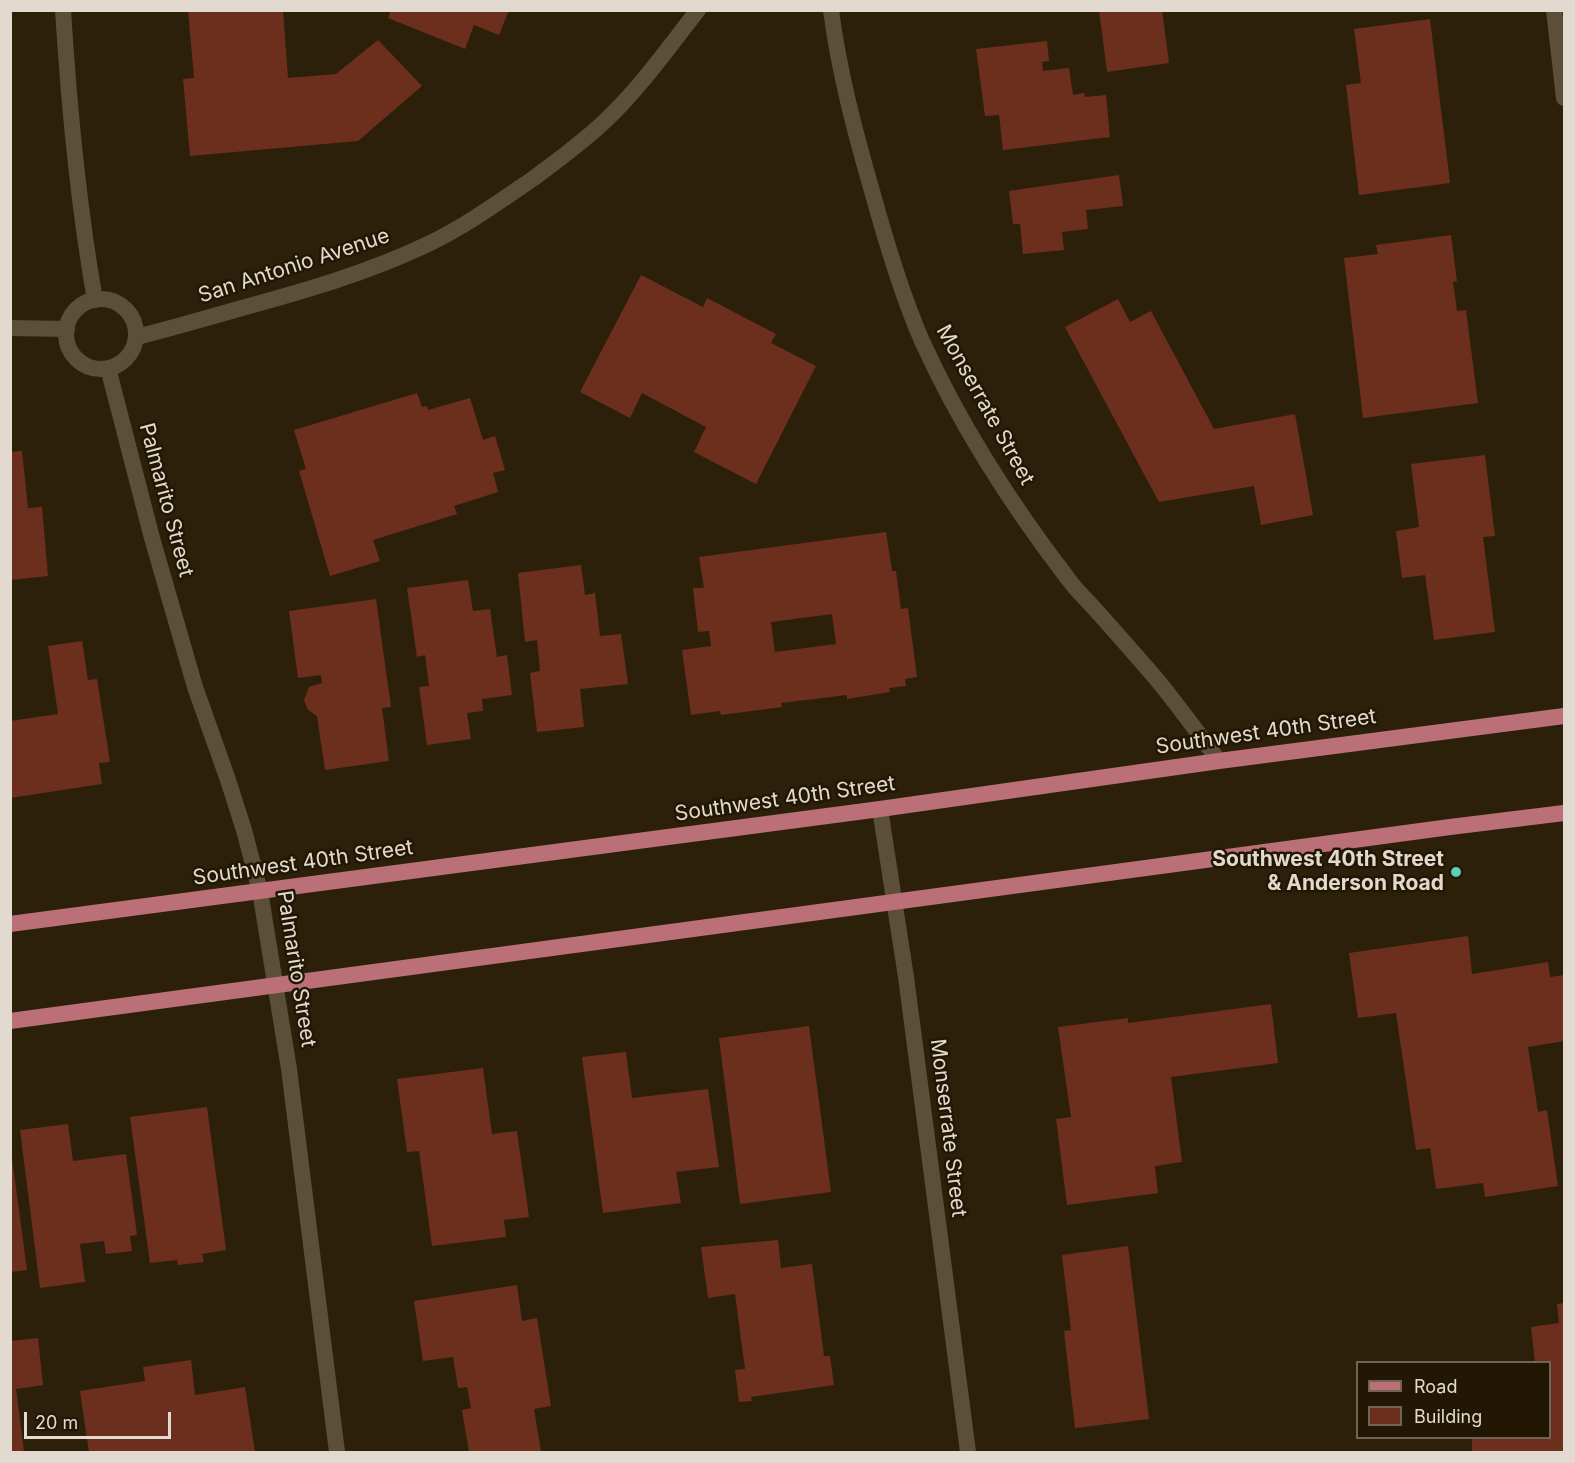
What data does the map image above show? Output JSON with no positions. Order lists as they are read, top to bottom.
{
  "streets": {
    "main road": ["Southwest 40th Street"],
    "street": ["San Antonio Avenue", "Monserrate Street", "Palmarito Street"]
  },
  "crossings": [
    ["San Antonio Avenue", "Palmarito Street"],
    ["Monserrate Street", "Southwest 40th Street"],
    ["Palmarito Street", "Southwest 40th Street"]
  ],
  "places": ["Southwest 40th Street & Anderson Road"],
  "legend": ["Road", "Building"],
  "scale_bar": "20 m"
}
